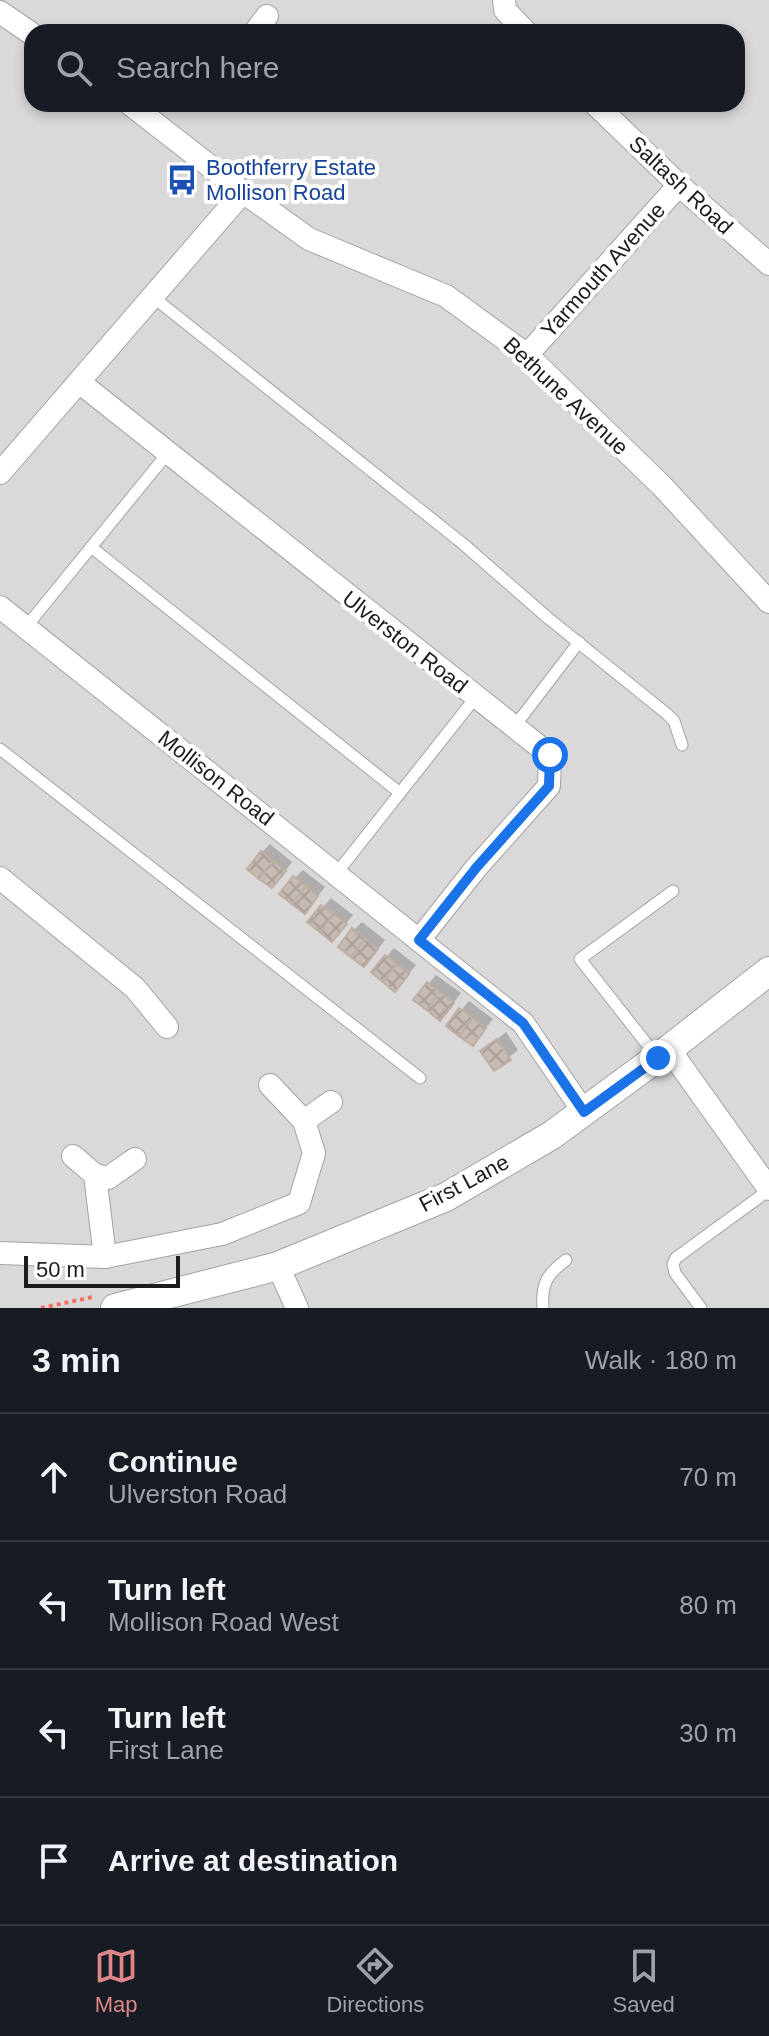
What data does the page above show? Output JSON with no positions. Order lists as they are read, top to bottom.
{
  "streets": {
    "street": [
      "Saltash Road",
      "Yarmouth Avenue",
      "Bethune Avenue",
      "Ulverston Road",
      "Mollison Road",
      "First Lane"
    ]
  },
  "crossings": [
    ["Saltash Road", "Yarmouth Avenue"],
    ["Yarmouth Avenue", "Bethune Avenue"],
    ["Ulverston Road", "Mollison Road"],
    ["Mollison Road", "First Lane"]
  ],
  "places": {
    "bus stop": ["Boothferry Estate Mollison Road"]
  },
  "scale_bar": "50 m",
  "page": {
    "search": "Search here",
    "scale": "50 m",
    "heading": ["3 min", "Walk · 180 m"],
    "list": [
      ["Continue", "Ulverston Road", "70 m"],
      ["Turn left", "Mollison Road West", "80 m"],
      ["Turn left", "First Lane", "30 m"],
      "Arrive at destination"
    ],
    "nav": ["Map", "Directions", "Saved"]
  }
}
